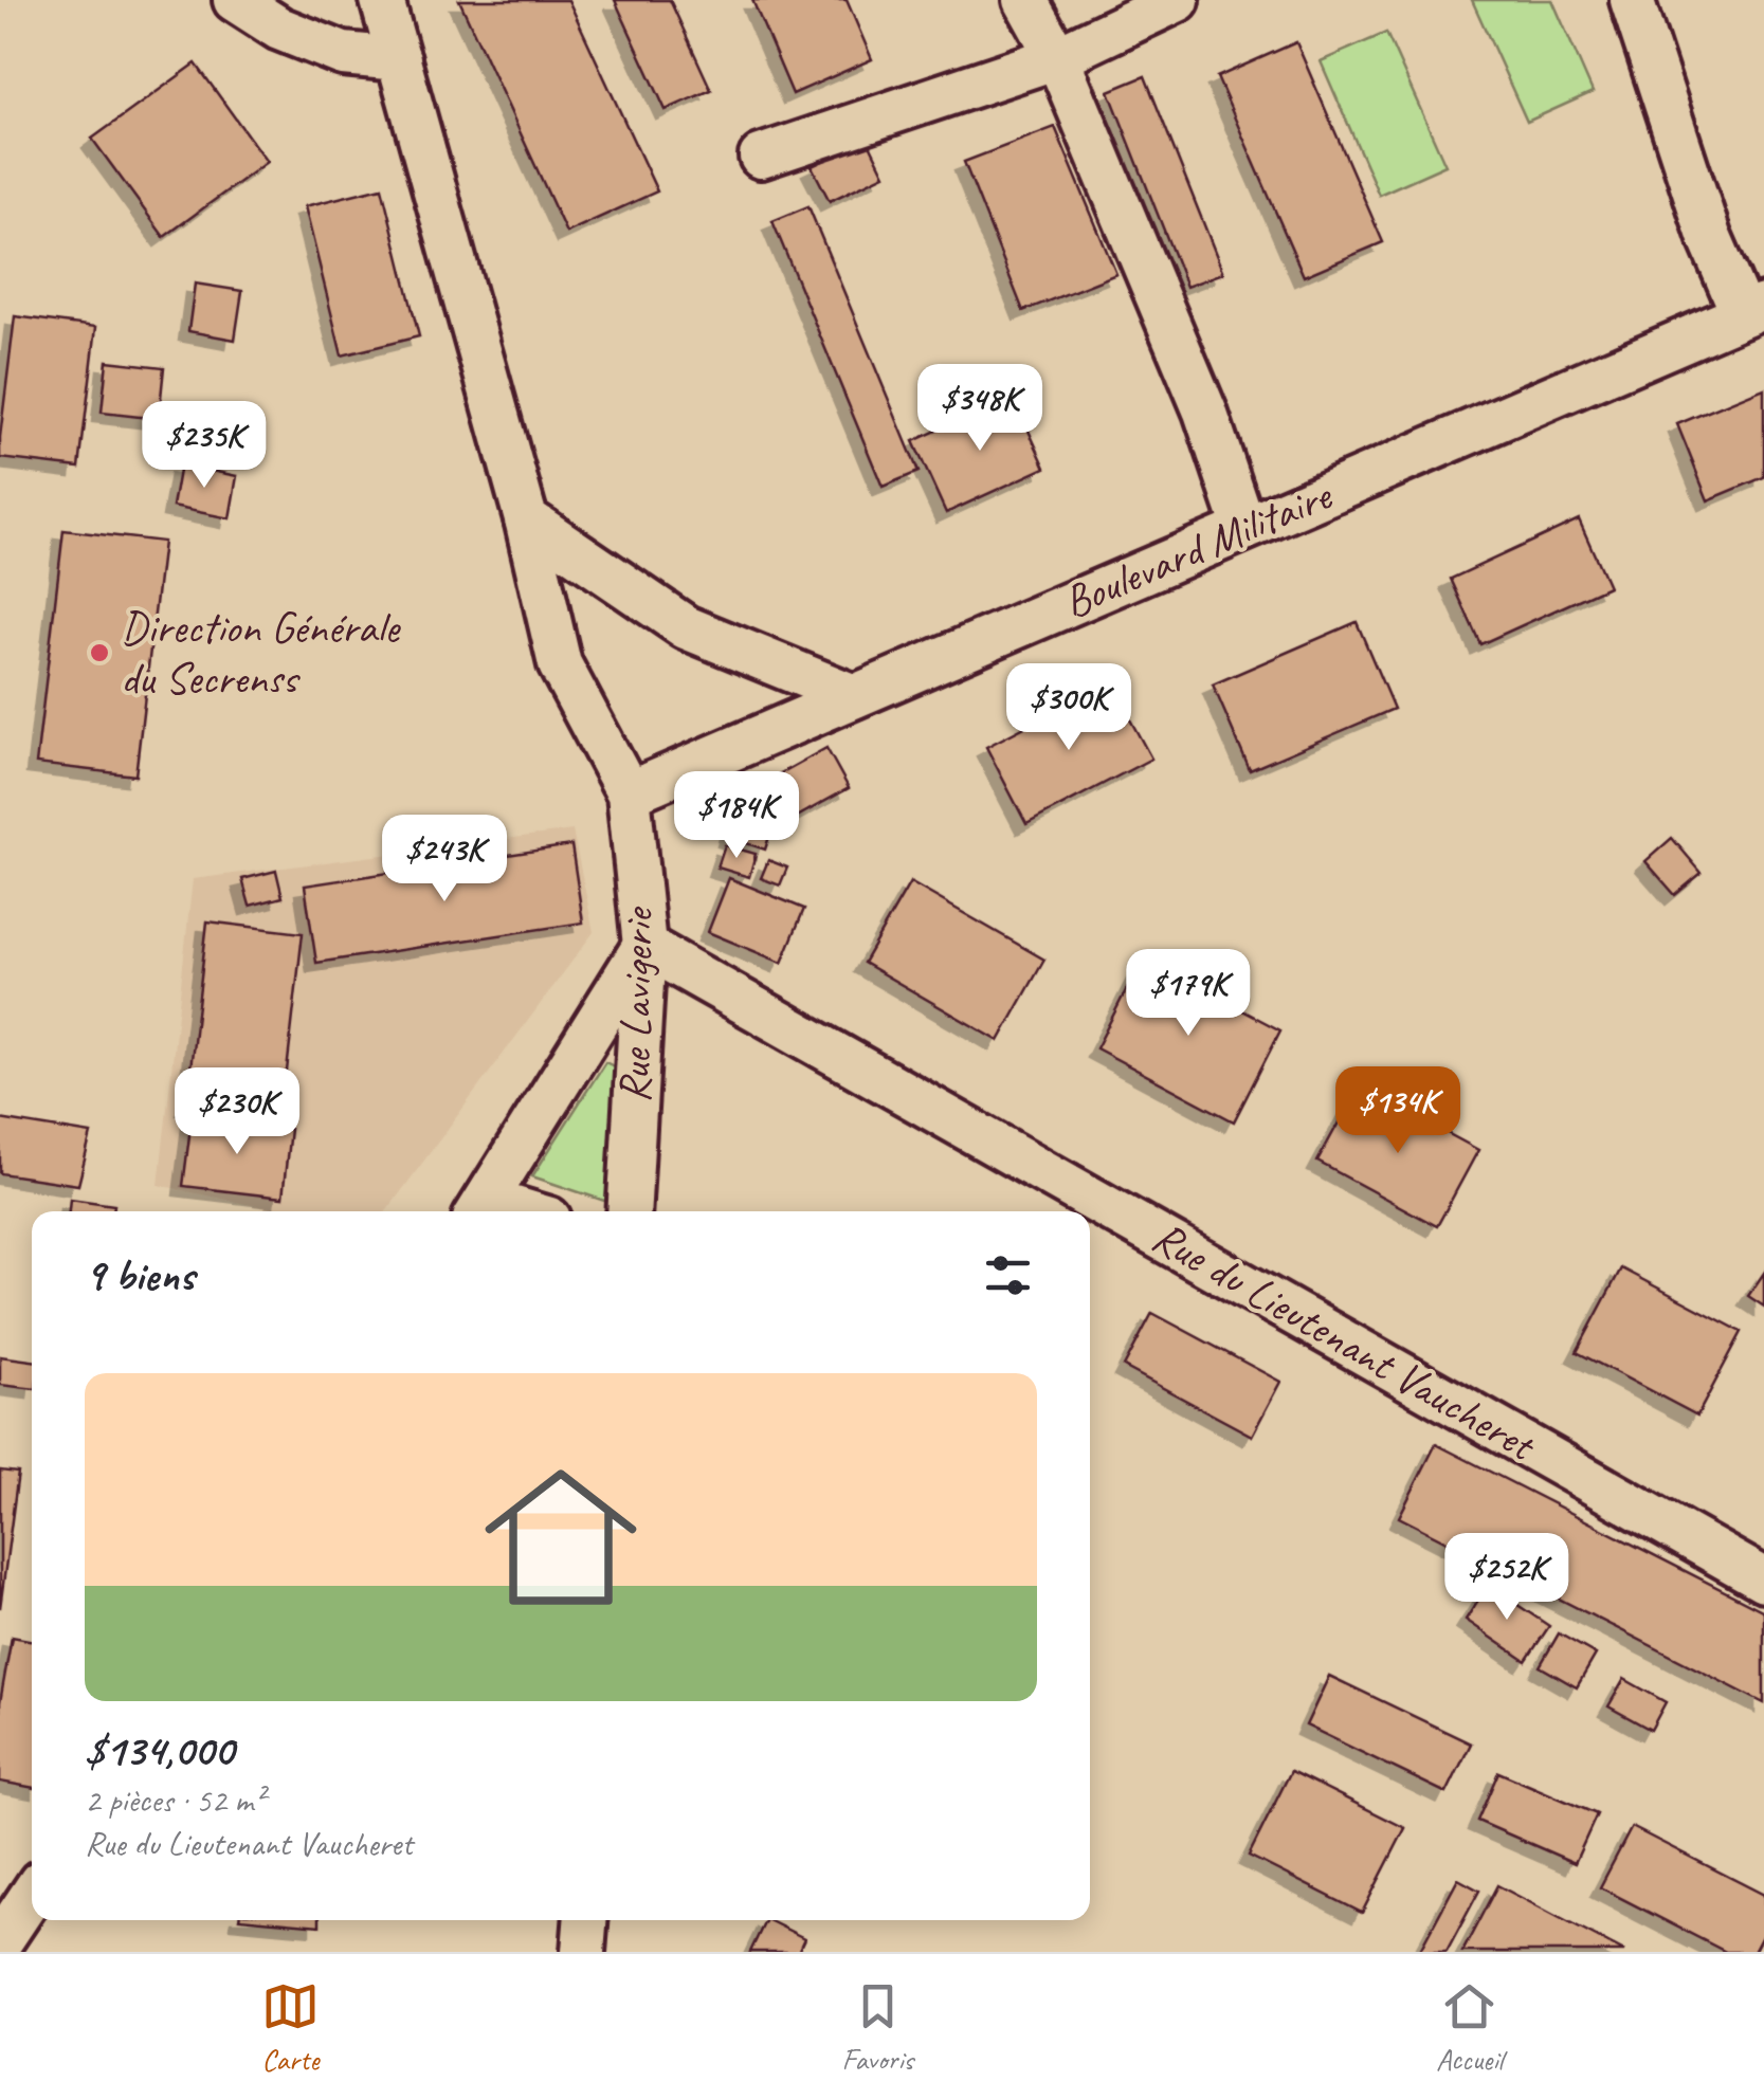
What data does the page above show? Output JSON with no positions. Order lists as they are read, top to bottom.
{
  "streets": {
    "street": ["Boulevard Militaire", "Rue Lavigerie", "Rue du Lieutenant Vaucheret"]
  },
  "crossings": [
    ["Boulevard Militaire", "Rue Lavigerie"],
    ["Rue Lavigerie", "Rue du Lieutenant Vaucheret"]
  ],
  "places": ["Direction Générale du Secrenss"],
  "page": {
    "price": [
      "$348K",
      "$235K",
      "$300K",
      "$184K",
      "$243K",
      "$179K",
      "$134K",
      "$230K",
      "$252K"
    ],
    "heading": "9 biens",
    "list": [
      {
        "name": "$134,000",
        "note": "2 pièces · 52 m² · Rue du Lieutenant Vaucheret"
      }
    ],
    "tabs": ["Carte", "Favoris", "Accueil"]
  }
}
